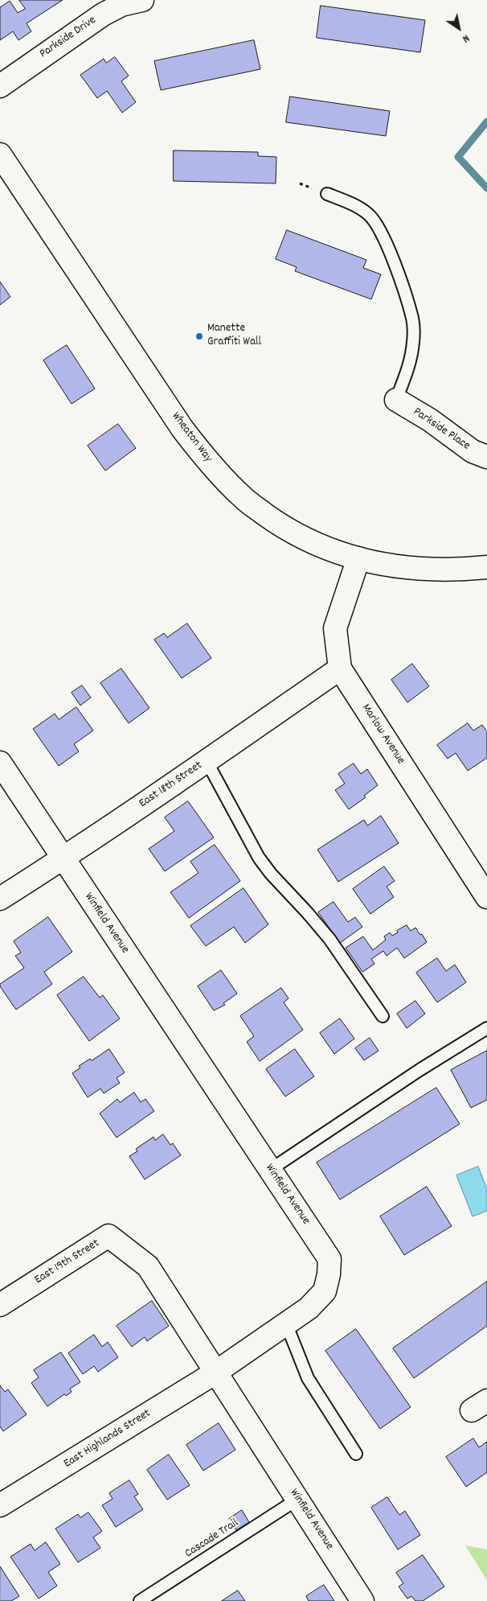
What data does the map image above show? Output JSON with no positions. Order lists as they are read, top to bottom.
{
  "streets": {
    "street": [
      "Parkside Drive",
      "Parkside Place",
      "Wheaton Way",
      "Marlow Avenue",
      "East 18th Street",
      "Winfield Avenue",
      "East 19th Street",
      "East Highlands Street"
    ],
    "lane": ["Cascade Trail"]
  },
  "crossings": [
    ["Wheaton Way", "Marlow Avenue"],
    ["Marlow Avenue", "East 18th Street"],
    ["East 18th Street", "Winfield Avenue"],
    ["Winfield Avenue", "East 19th Street"],
    ["Winfield Avenue", "East Highlands Street"],
    ["Winfield Avenue", "Cascade Trail"],
    ["East 19th Street", "East Highlands Street"]
  ],
  "places": ["Manette Graffiti Wall"],
  "north": "bottom right"
}
